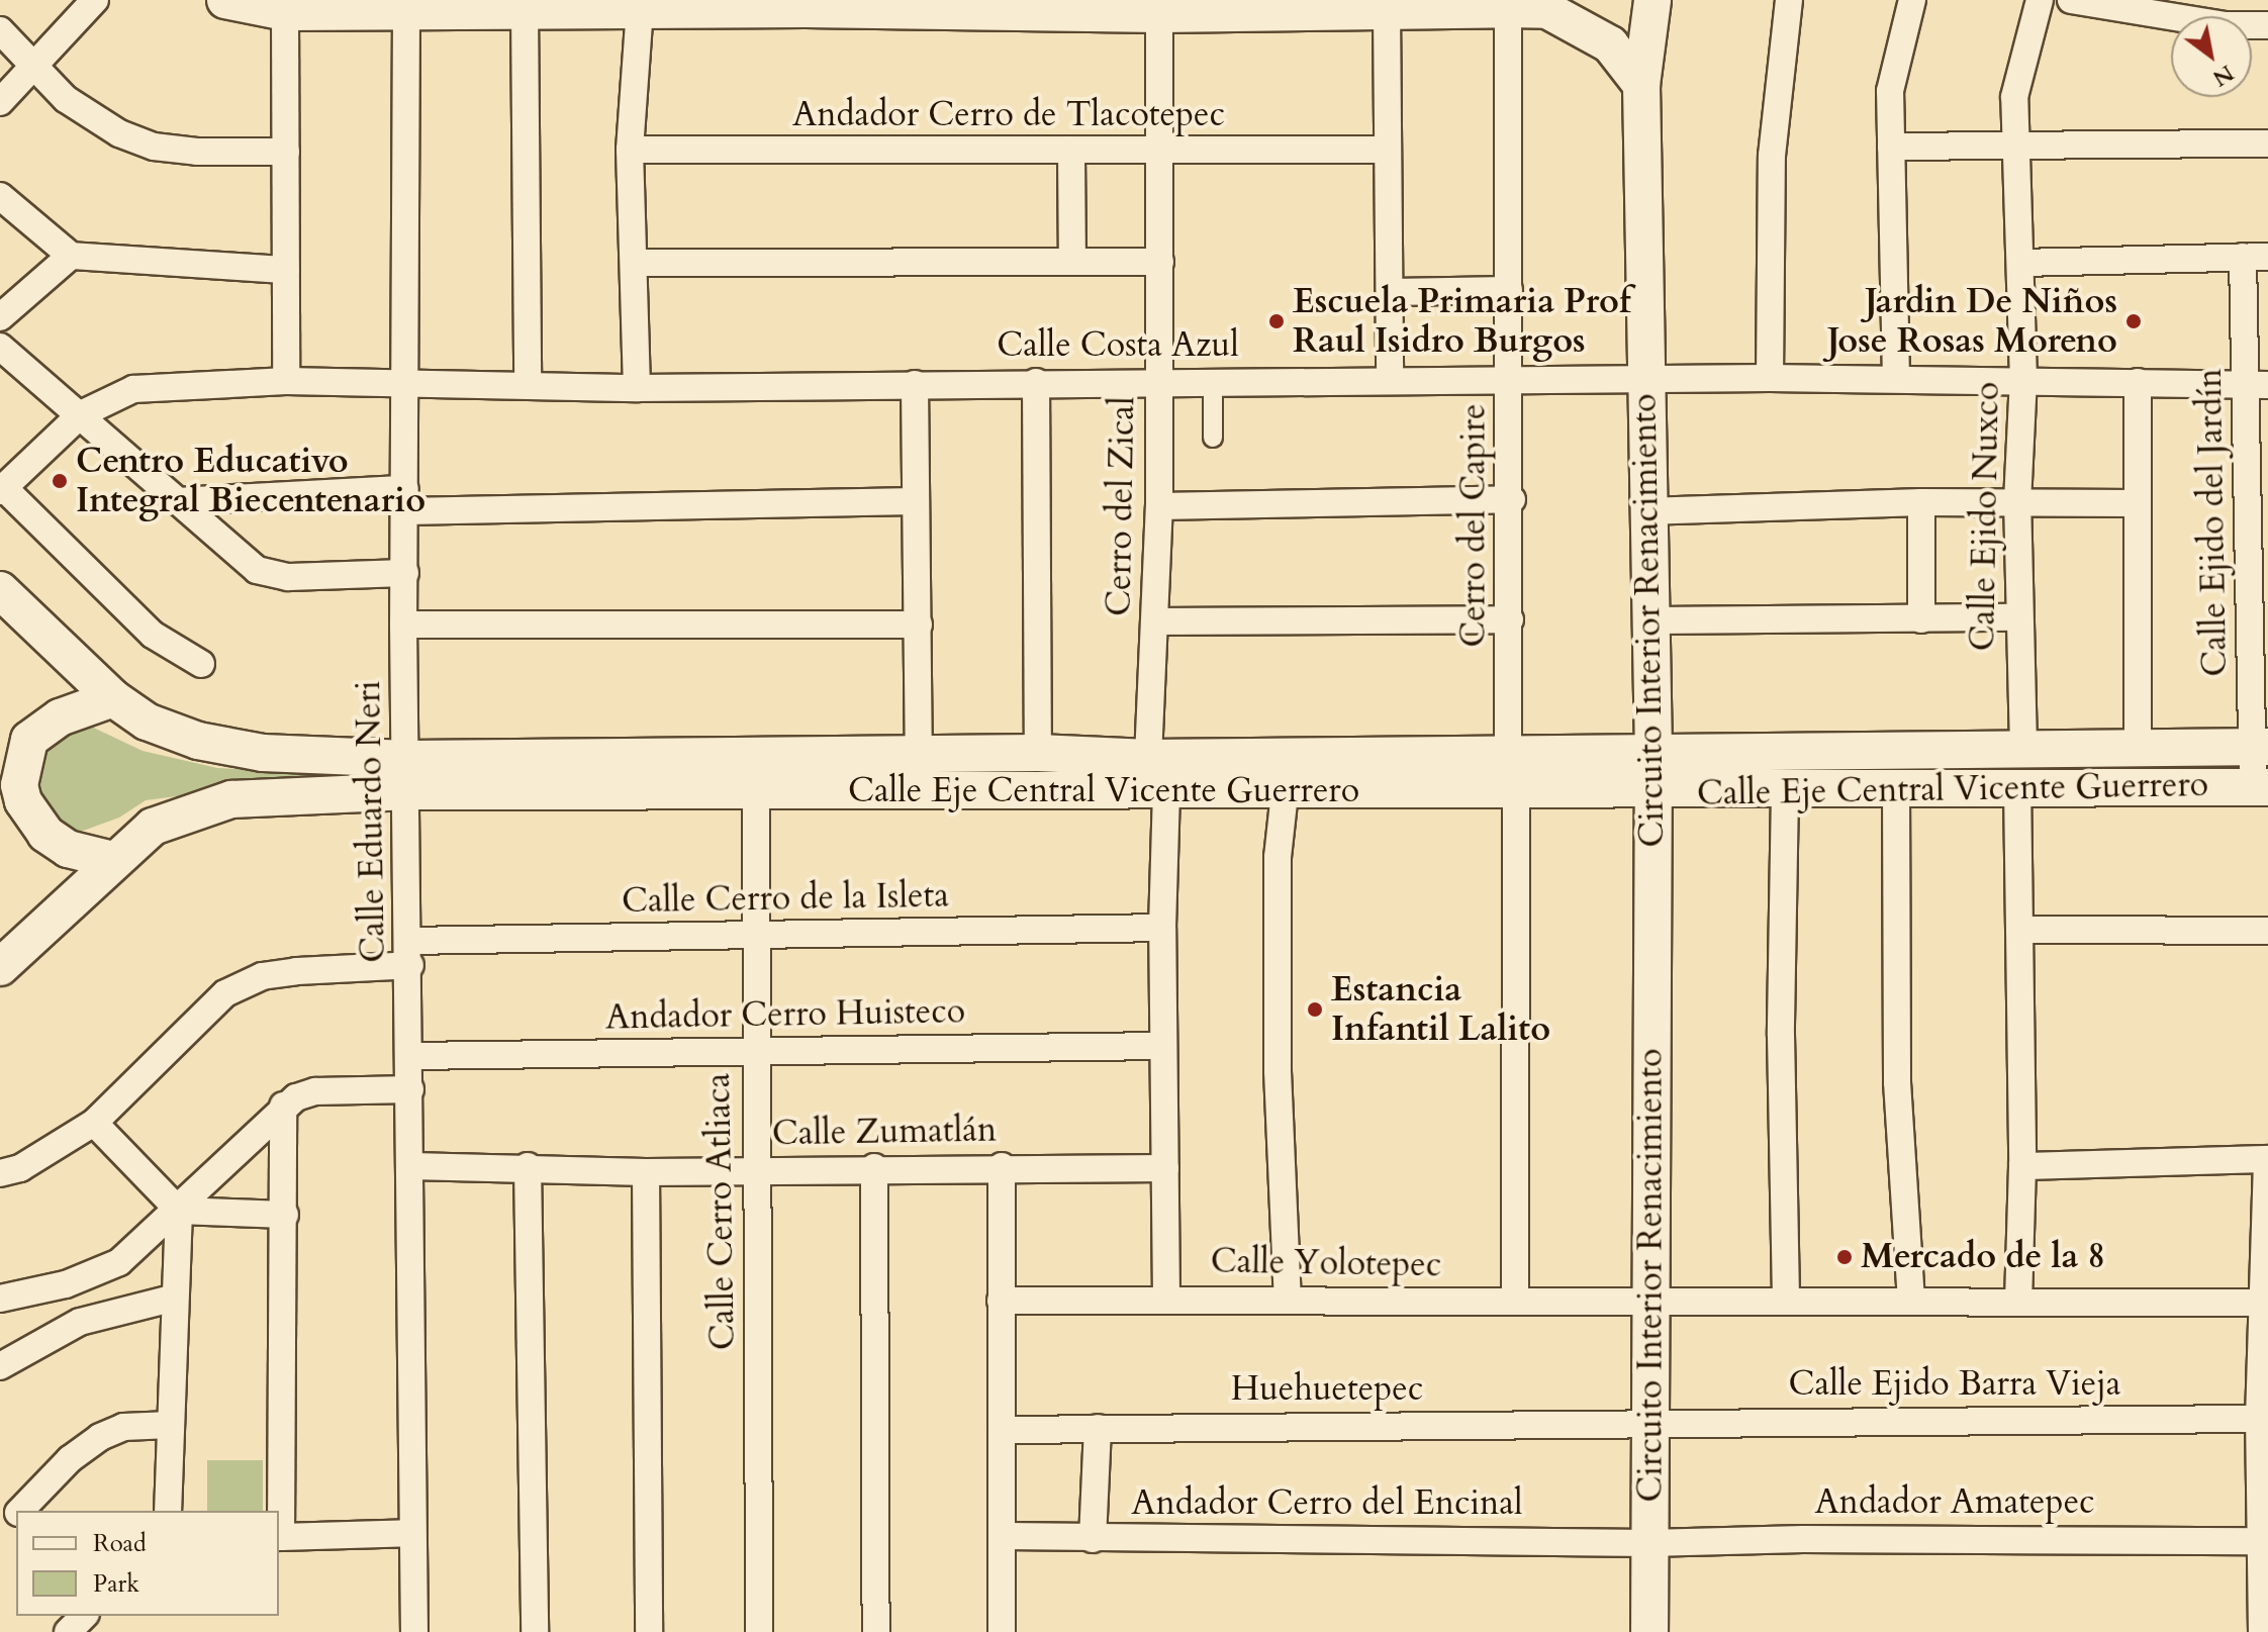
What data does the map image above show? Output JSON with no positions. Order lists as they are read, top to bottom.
{
  "streets": {
    "main road": ["Circuito Interior Renacimiento", "Calle Eje Central Vicente Guerrero"],
    "street": [
      "Andador Cerro de Tlacotepec",
      "Calle Costa Azul",
      "Cerro del Zical",
      "Calle Ejido Nuxco",
      "Calle Ejido del Jardín",
      "Cerro del Capire",
      "Calle Eduardo Neri",
      "Calle Cerro de la Isleta",
      "Andador Cerro Huisteco",
      "Calle Zumatlán",
      "Calle Cerro Atliaca",
      "Calle Yolotepec",
      "Calle Ejido Barra Vieja",
      "Huehuetepec",
      "Andador Amatepec",
      "Andador Cerro del Encinal"
    ]
  },
  "crossings": [
    ["Andador Cerro de Tlacotepec", "Cerro del Zical"],
    ["Calle Costa Azul", "Cerro del Zical"],
    ["Calle Costa Azul", "Calle Ejido Nuxco"],
    ["Calle Costa Azul", "Calle Ejido del Jardín"],
    ["Calle Costa Azul", "Cerro del Capire"],
    ["Calle Costa Azul", "Circuito Interior Renacimiento"],
    ["Calle Costa Azul", "Calle Eduardo Neri"],
    ["Cerro del Zical", "Calle Eje Central Vicente Guerrero"],
    ["Calle Ejido Nuxco", "Calle Eje Central Vicente Guerrero"],
    ["Calle Ejido del Jardín", "Calle Eje Central Vicente Guerrero"],
    ["Cerro del Capire", "Calle Eje Central Vicente Guerrero"],
    ["Circuito Interior Renacimiento", "Calle Eje Central Vicente Guerrero"],
    ["Circuito Interior Renacimiento", "Calle Yolotepec"],
    ["Circuito Interior Renacimiento", "Calle Ejido Barra Vieja"],
    ["Circuito Interior Renacimiento", "Huehuetepec"],
    ["Circuito Interior Renacimiento", "Andador Amatepec"],
    ["Circuito Interior Renacimiento", "Andador Cerro del Encinal"],
    ["Calle Eje Central Vicente Guerrero", "Calle Eduardo Neri"],
    ["Calle Eje Central Vicente Guerrero", "Calle Cerro Atliaca"],
    ["Calle Eduardo Neri", "Calle Cerro de la Isleta"],
    ["Calle Eduardo Neri", "Andador Cerro Huisteco"],
    ["Calle Eduardo Neri", "Calle Zumatlán"],
    ["Calle Cerro de la Isleta", "Calle Cerro Atliaca"],
    ["Andador Cerro Huisteco", "Calle Cerro Atliaca"],
    ["Calle Zumatlán", "Calle Cerro Atliaca"],
    ["Calle Ejido Barra Vieja", "Huehuetepec"],
    ["Andador Amatepec", "Andador Cerro del Encinal"]
  ],
  "places": [
    "Escuela Primaria Prof Raul Isidro Burgos",
    "Jardin De Niños Jose Rosas Moreno",
    "Centro Educativo Integral Biecentenario",
    "Estancia Infantil Lalito",
    "Mercado de la 8"
  ],
  "legend": ["Road", "Park"],
  "north": "bottom right"
}
